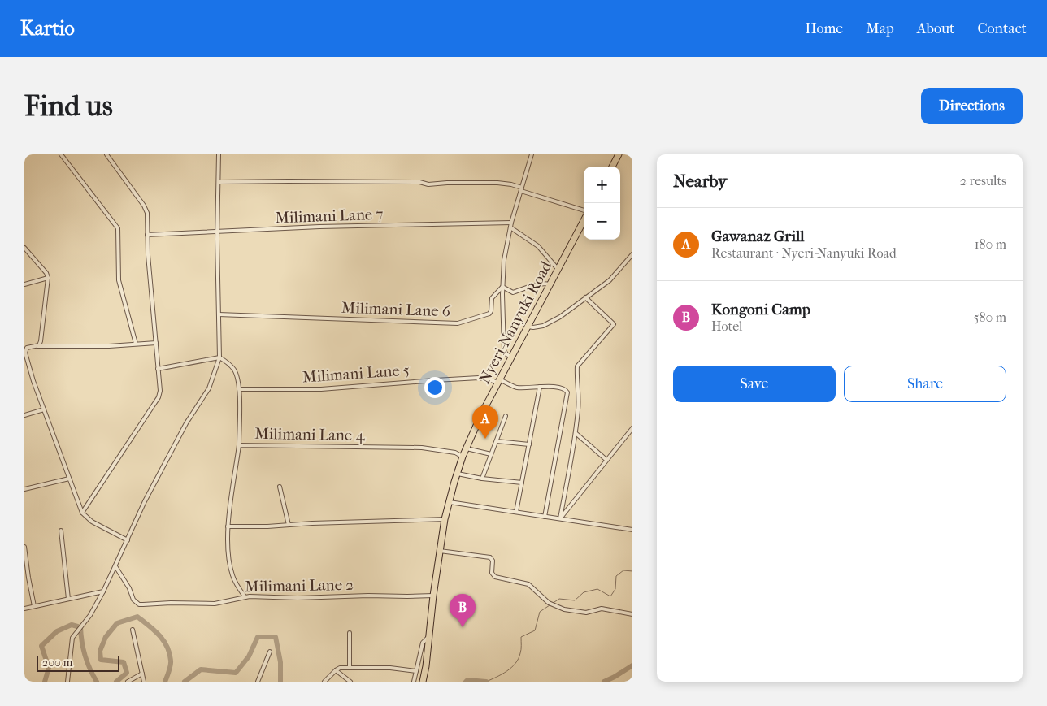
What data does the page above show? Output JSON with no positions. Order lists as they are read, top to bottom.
{
  "streets": {
    "highway": ["Nyeri-Nanyuki Road"],
    "street": [
      "Milimani Lane 7",
      "Milimani Lane 6",
      "Milimani Lane 5",
      "Milimani Lane 4",
      "Milimani Lane 2"
    ]
  },
  "crossings": [
    ["Nyeri-Nanyuki Road", "Milimani Lane 5"],
    ["Nyeri-Nanyuki Road", "Milimani Lane 4"],
    ["Nyeri-Nanyuki Road", "Milimani Lane 2"],
    ["Milimani Lane 4", "Milimani Lane 2"]
  ],
  "scale_bar": "200 m",
  "page": {
    "header": "Kartio",
    "nav": [
      "Home",
      "Map",
      "About",
      "Contact"
    ],
    "buttons": [
      "Directions",
      ["Save", "Share"]
    ],
    "title": "Find us",
    "heading": ["Nearby", "2 results"],
    "map_buttons": ["+", "−"],
    "list": [
      {
        "mark": "A",
        "name": "Gawanaz Grill",
        "note": "Restaurant · Nyeri-Nanyuki Road",
        "value": "180 m"
      },
      {
        "mark": "B",
        "name": "Kongoni Camp",
        "note": "Hotel",
        "value": "580 m"
      }
    ],
    "pins": ["A", "B"],
    "scale": "200 m"
  }
}
